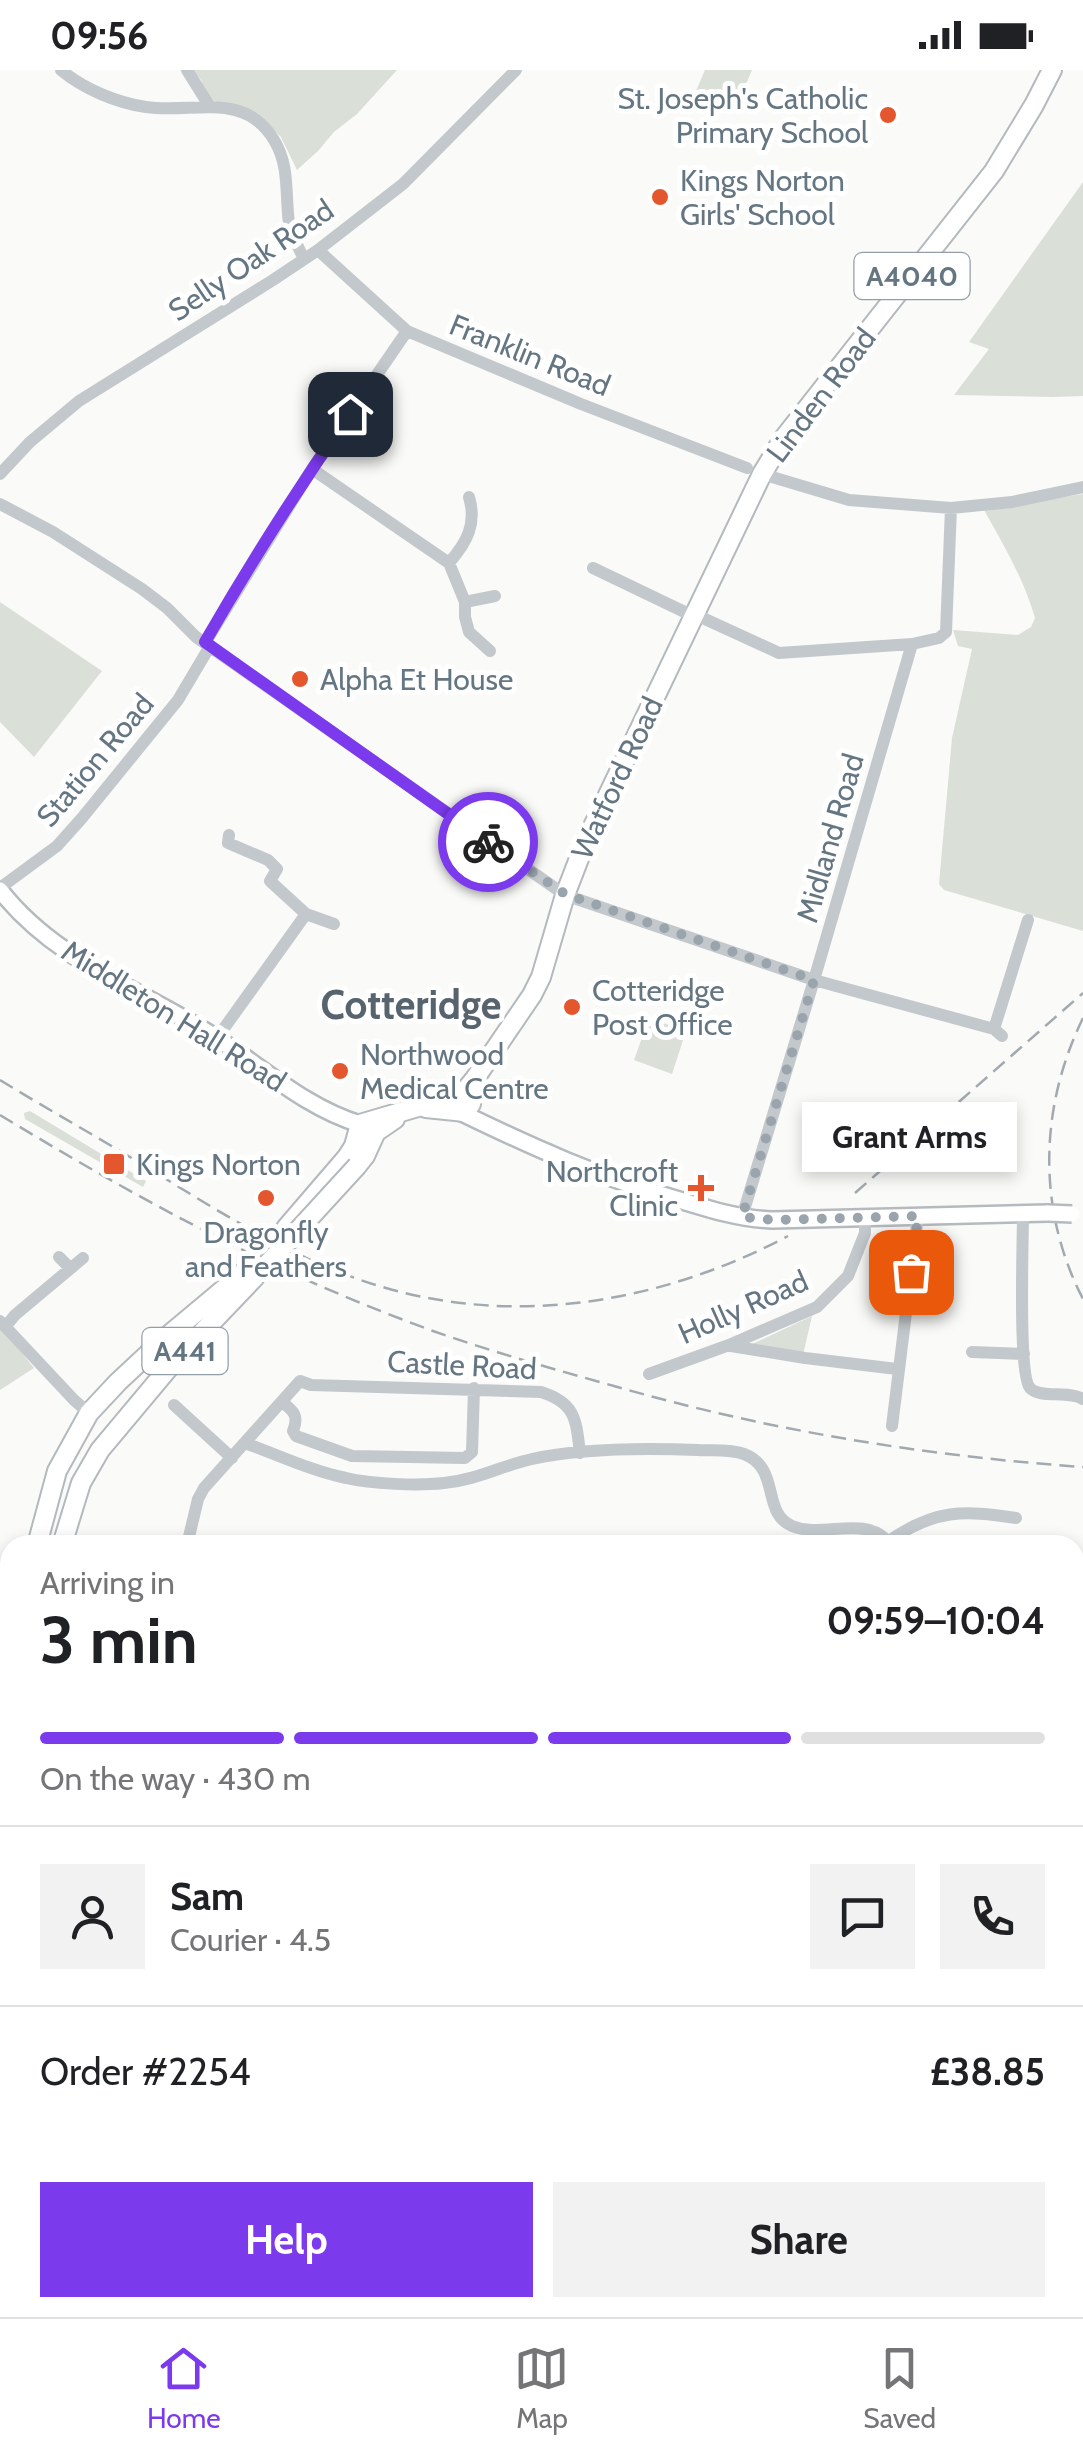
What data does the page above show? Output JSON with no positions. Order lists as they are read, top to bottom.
{
  "streets": {
    "highway": [
      "A4040",
      "Linden Road",
      "Watford Road",
      "A441"
    ],
    "main road": ["Middleton Hall Road"],
    "street": [
      "Selly Oak Road",
      "Franklin Road",
      "Station Road",
      "Midland Road",
      "Holly Road",
      "Castle Road"
    ]
  },
  "crossings": [
    ["Selly Oak Road", "Franklin Road"],
    ["Franklin Road", "Linden Road"],
    ["Franklin Road", "Station Road"],
    ["Franklin Road", "Watford Road"],
    ["Linden Road", "Watford Road"],
    ["Station Road", "Middleton Hall Road"],
    ["Watford Road", "A441"],
    ["Middleton Hall Road", "A441"]
  ],
  "districts": ["Cotteridge"],
  "places": {
    "other": [
      "St. Joseph's Catholic Primary School",
      "Kings Norton Girls' School",
      "Alpha Et House",
      "Cotteridge Post Office",
      "Northwood Medical Centre",
      "Dragonfly and Feathers",
      "Grant Arms"
    ],
    "transit": ["Kings Norton"],
    "health": ["Northcroft Clinic"]
  },
  "page": {
    "status": "09:56",
    "bubble": "Grant Arms",
    "heading": ["3 min", "Arriving in", "09:59–10:04"],
    "panel": [
      "Sam",
      "Courier · 4.5",
      "Order #2254",
      "£38.85"
    ],
    "bar": "On the way · 430 m",
    "buttons": ["Help", "Share"],
    "tabs": ["Home", "Map", "Saved"]
  }
}
